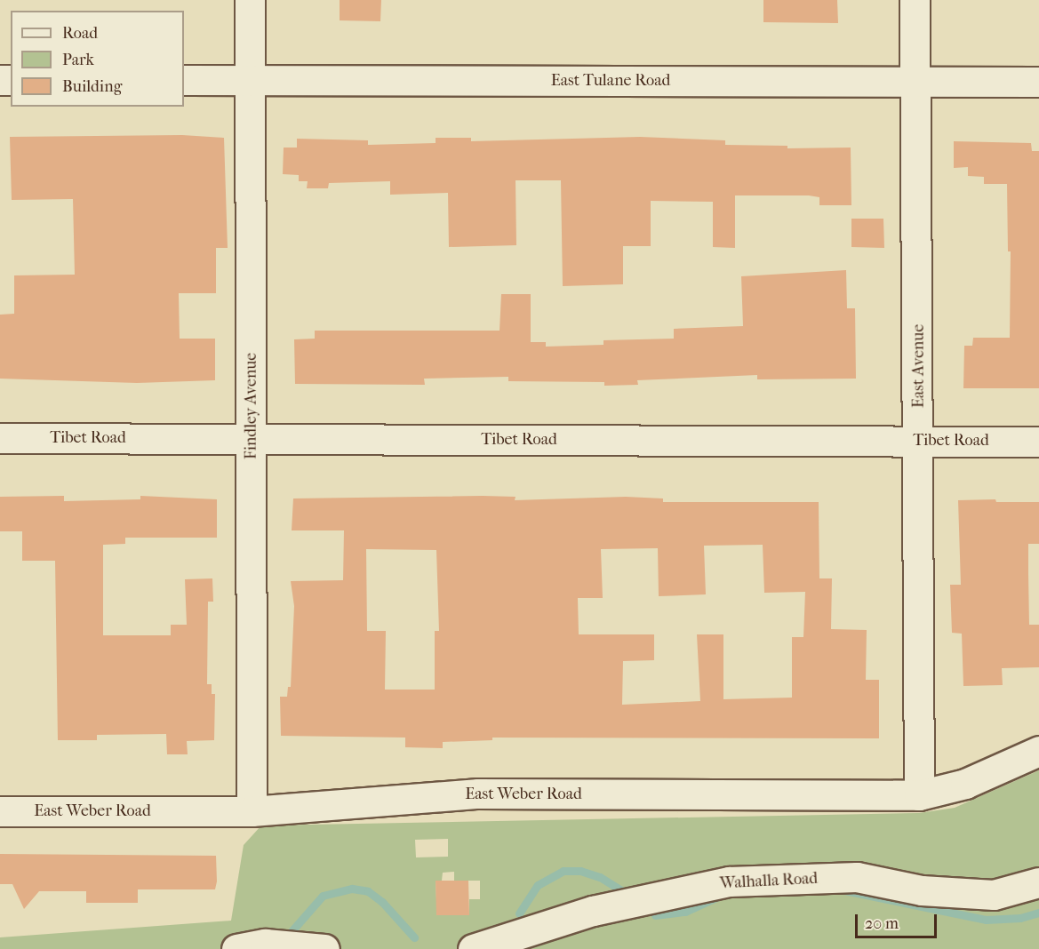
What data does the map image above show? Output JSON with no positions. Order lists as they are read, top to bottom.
{
  "streets": {
    "street": [
      "East Tulane Road",
      "East Avenue",
      "Findley Avenue",
      "Tibet Road",
      "East Weber Road",
      "Walhalla Road"
    ]
  },
  "crossings": [
    ["East Tulane Road", "East Avenue"],
    ["East Tulane Road", "Findley Avenue"],
    ["East Avenue", "Tibet Road"],
    ["East Avenue", "East Weber Road"],
    ["Findley Avenue", "Tibet Road"],
    ["Findley Avenue", "East Weber Road"]
  ],
  "legend": ["Road", "Park", "Building"],
  "scale_bar": "20 m"
}
